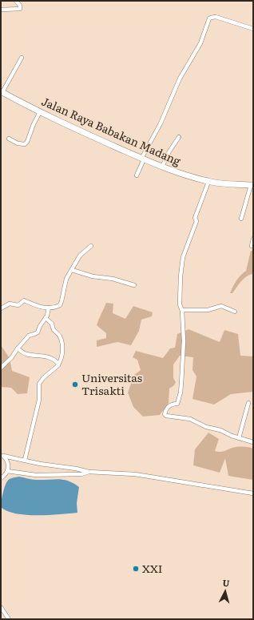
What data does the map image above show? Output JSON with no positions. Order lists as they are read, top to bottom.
{
  "streets": {
    "main road": ["Jalan Raya Babakan Madang"]
  },
  "places": ["Universitas Trisakti", "XXI"],
  "north": "top"
}
